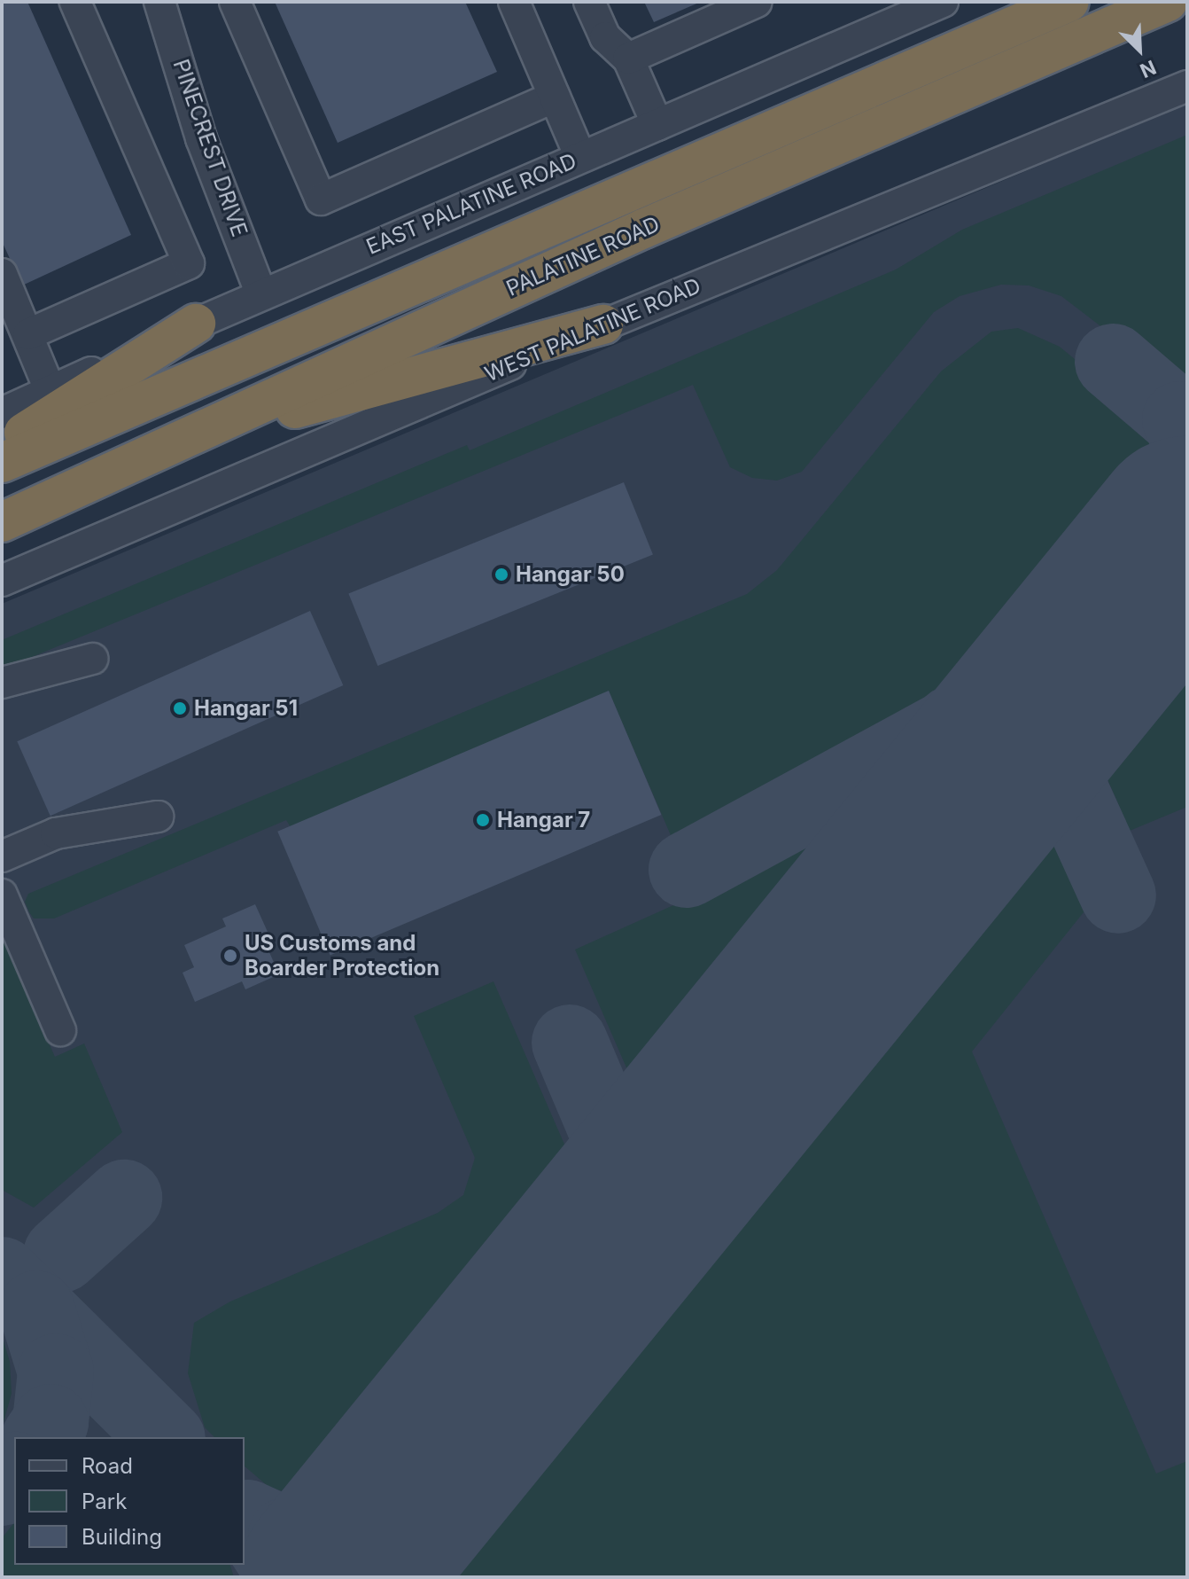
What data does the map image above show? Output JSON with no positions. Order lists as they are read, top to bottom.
{
  "streets": {
    "highway": ["PALATINE ROAD"],
    "street": ["PINECREST DRIVE", "EAST PALATINE ROAD", "WEST PALATINE ROAD"]
  },
  "crossings": [
    ["PINECREST DRIVE", "EAST PALATINE ROAD"]
  ],
  "places": [
    "Hangar 50",
    "Hangar 51",
    "Hangar 7",
    "US Customs and Boarder Protection"
  ],
  "legend": ["Road", "Park", "Building"],
  "north": "bottom right"
}
